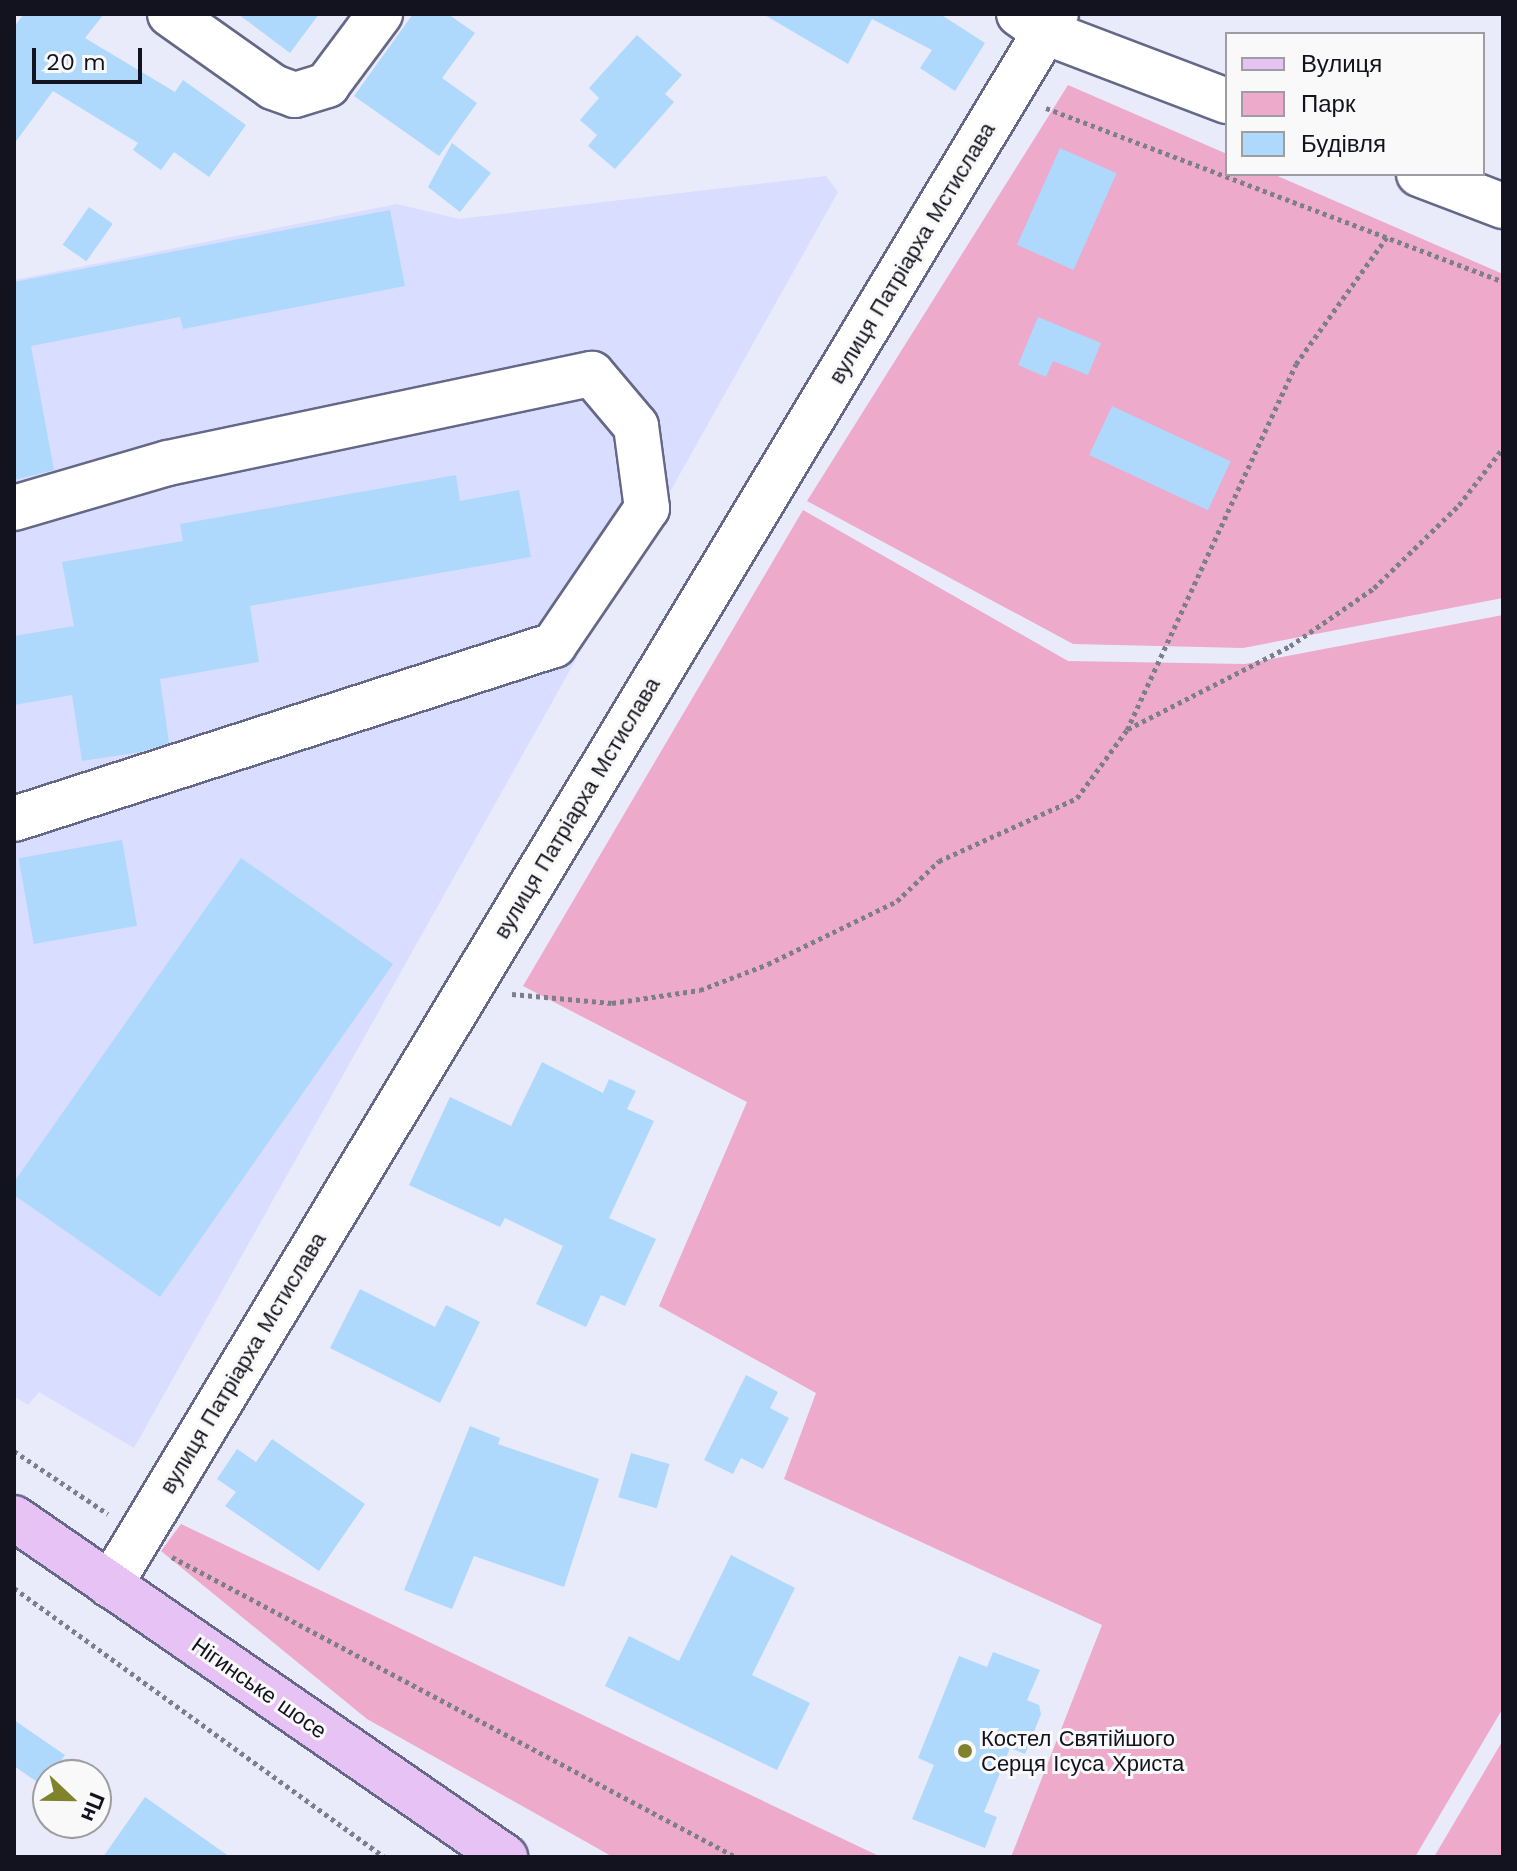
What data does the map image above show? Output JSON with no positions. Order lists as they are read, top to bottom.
{
  "streets": {
    "main road": ["Нігинське шосе"],
    "street": ["вулиця Патріарха Мстислава"]
  },
  "crossings": [
    ["вулиця Патріарха Мстислава", "Нігинське шосе"]
  ],
  "places": ["Костел Святійшого Серця Ісуса Христа"],
  "legend": ["Вулиця", "Парк", "Будівля"],
  "scale_bar": "20 m",
  "north": "right"
}
